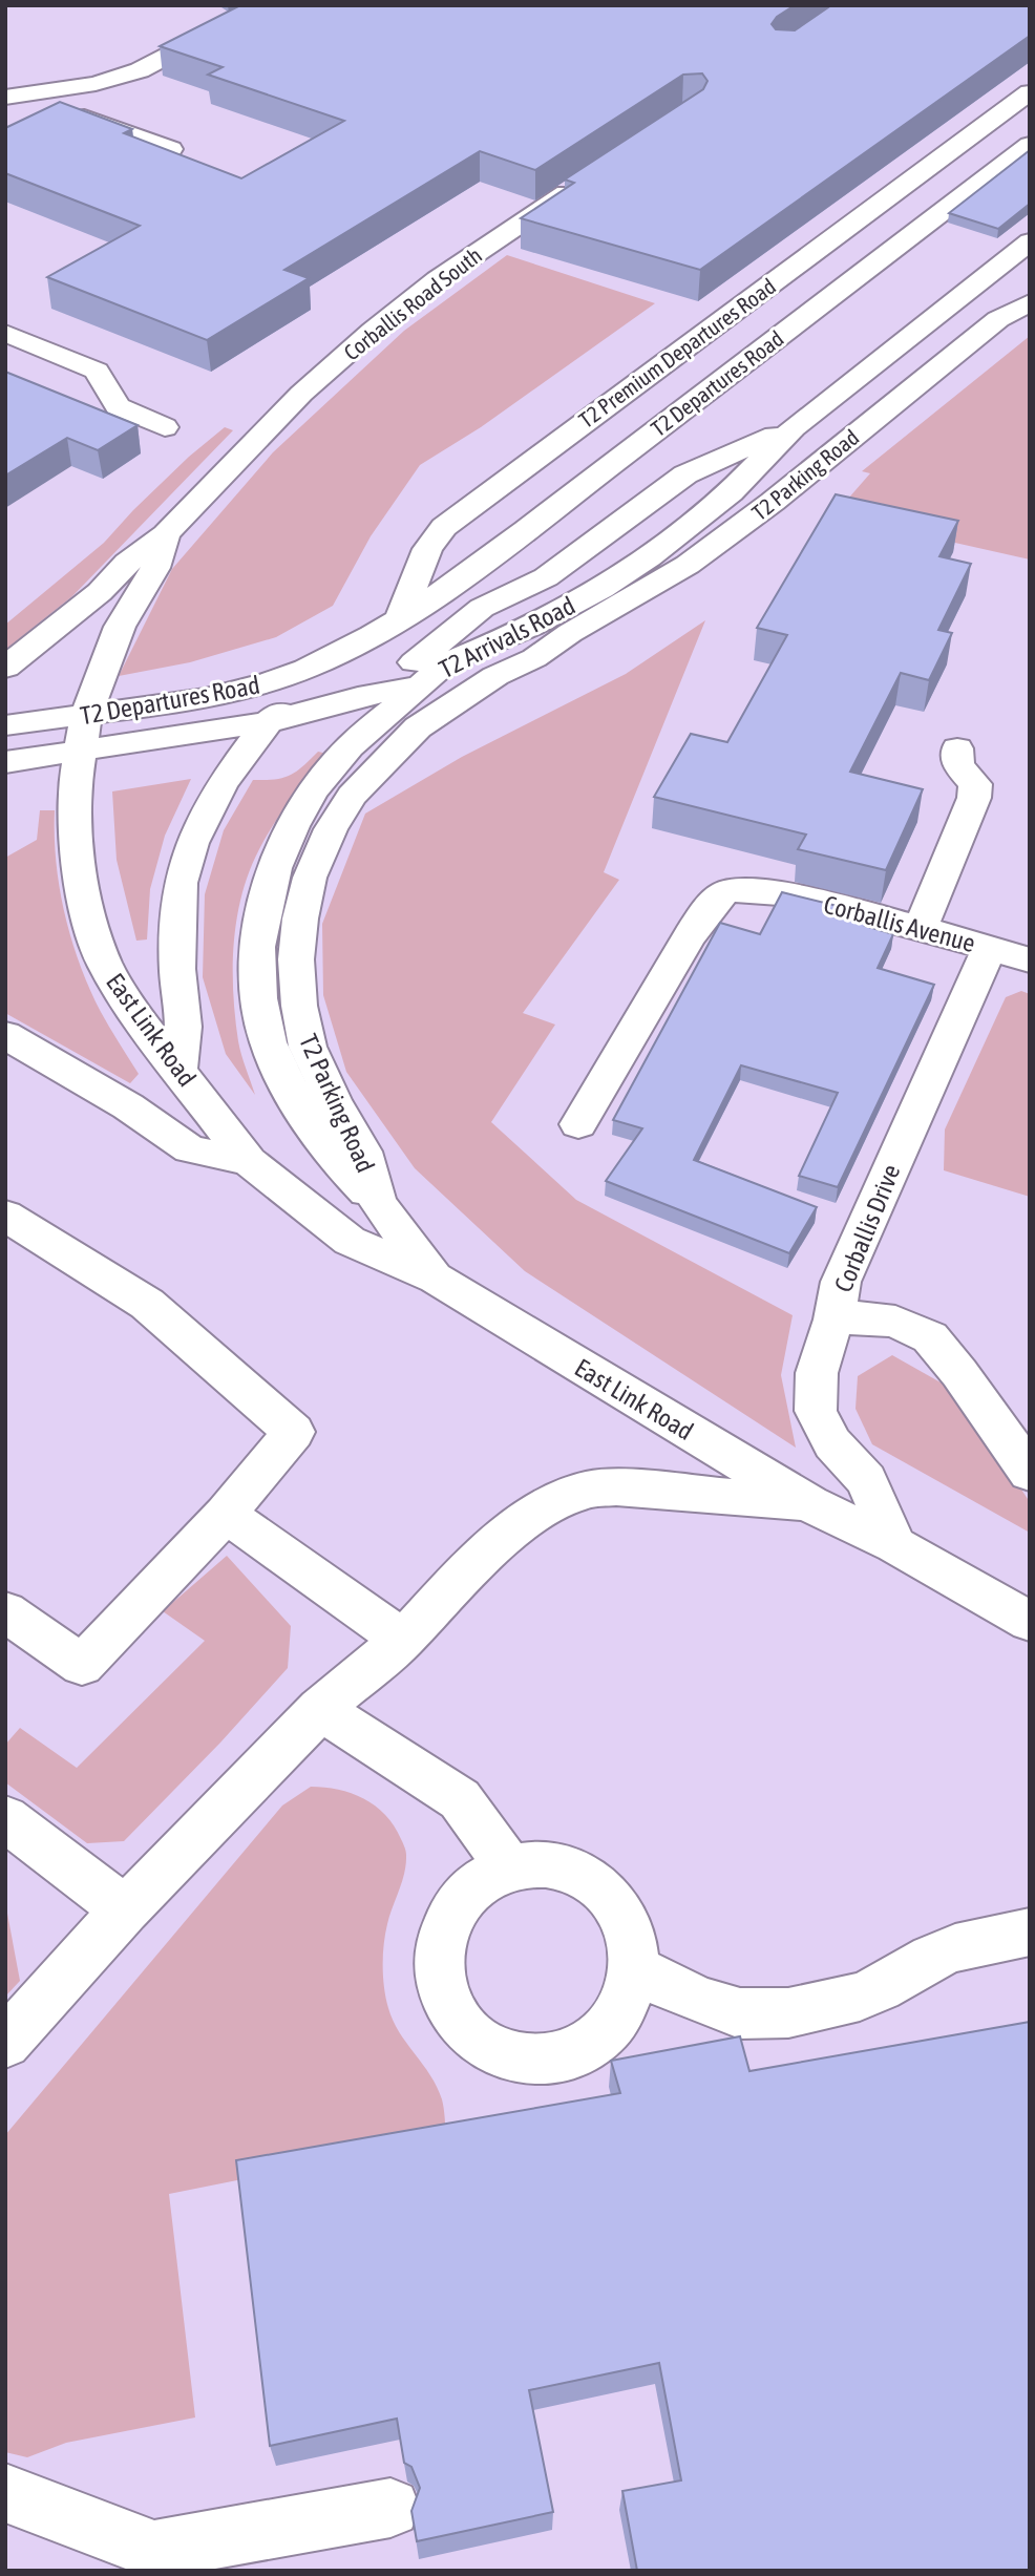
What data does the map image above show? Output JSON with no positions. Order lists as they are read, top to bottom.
{
  "streets": {
    "street": [
      "Corballis Road South",
      "T2 Premium Departures Road",
      "T2 Departures Road",
      "T2 Parking Road",
      "T2 Arrivals Road",
      "Corballis Avenue",
      "East Link Road",
      "Corballis Drive"
    ]
  },
  "crossings": [
    ["Corballis Road South", "T2 Departures Road"],
    ["Corballis Road South", "T2 Parking Road"],
    ["Corballis Road South", "East Link Road"],
    ["T2 Premium Departures Road", "T2 Departures Road"],
    ["T2 Departures Road", "T2 Parking Road"],
    ["T2 Departures Road", "East Link Road"],
    ["T2 Parking Road", "T2 Arrivals Road"],
    ["T2 Parking Road", "East Link Road"],
    ["Corballis Avenue", "Corballis Drive"],
    ["East Link Road", "Corballis Drive"]
  ]
}
